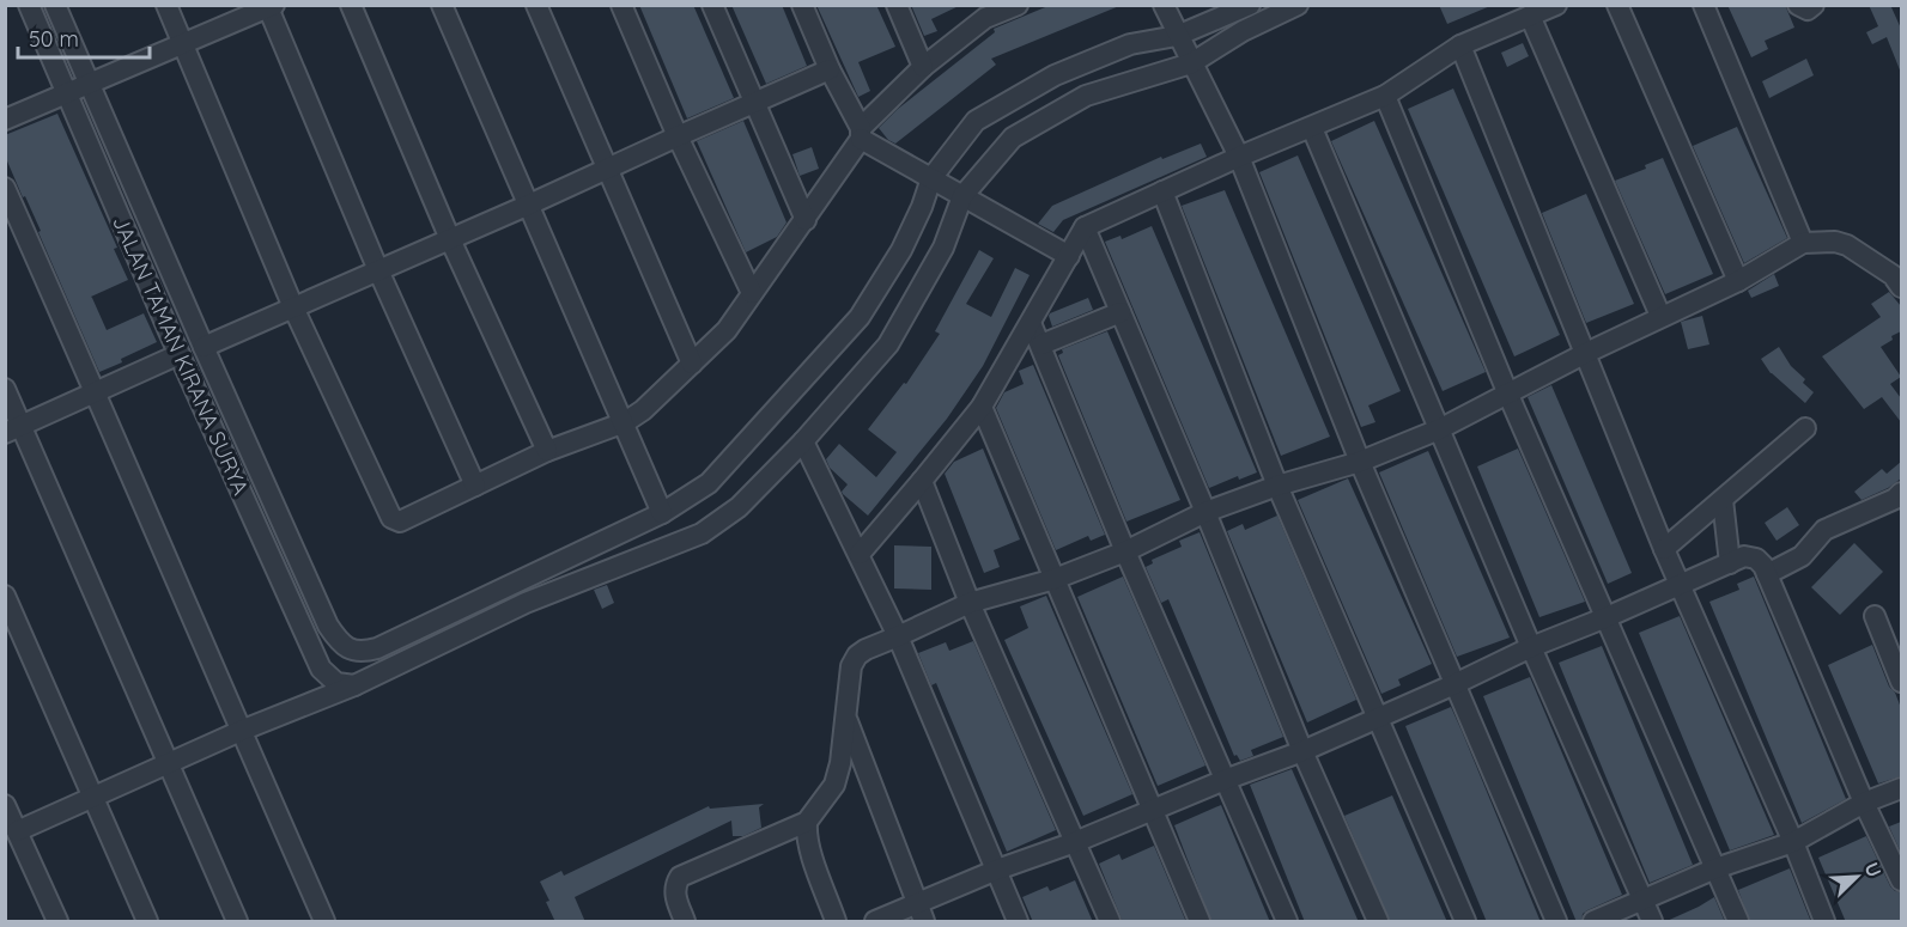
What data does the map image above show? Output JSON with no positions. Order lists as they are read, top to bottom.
{
  "streets": {
    "street": ["JALAN TAMAN KIRANA SURYA"]
  },
  "scale_bar": "50 m",
  "north": "top right"
}
